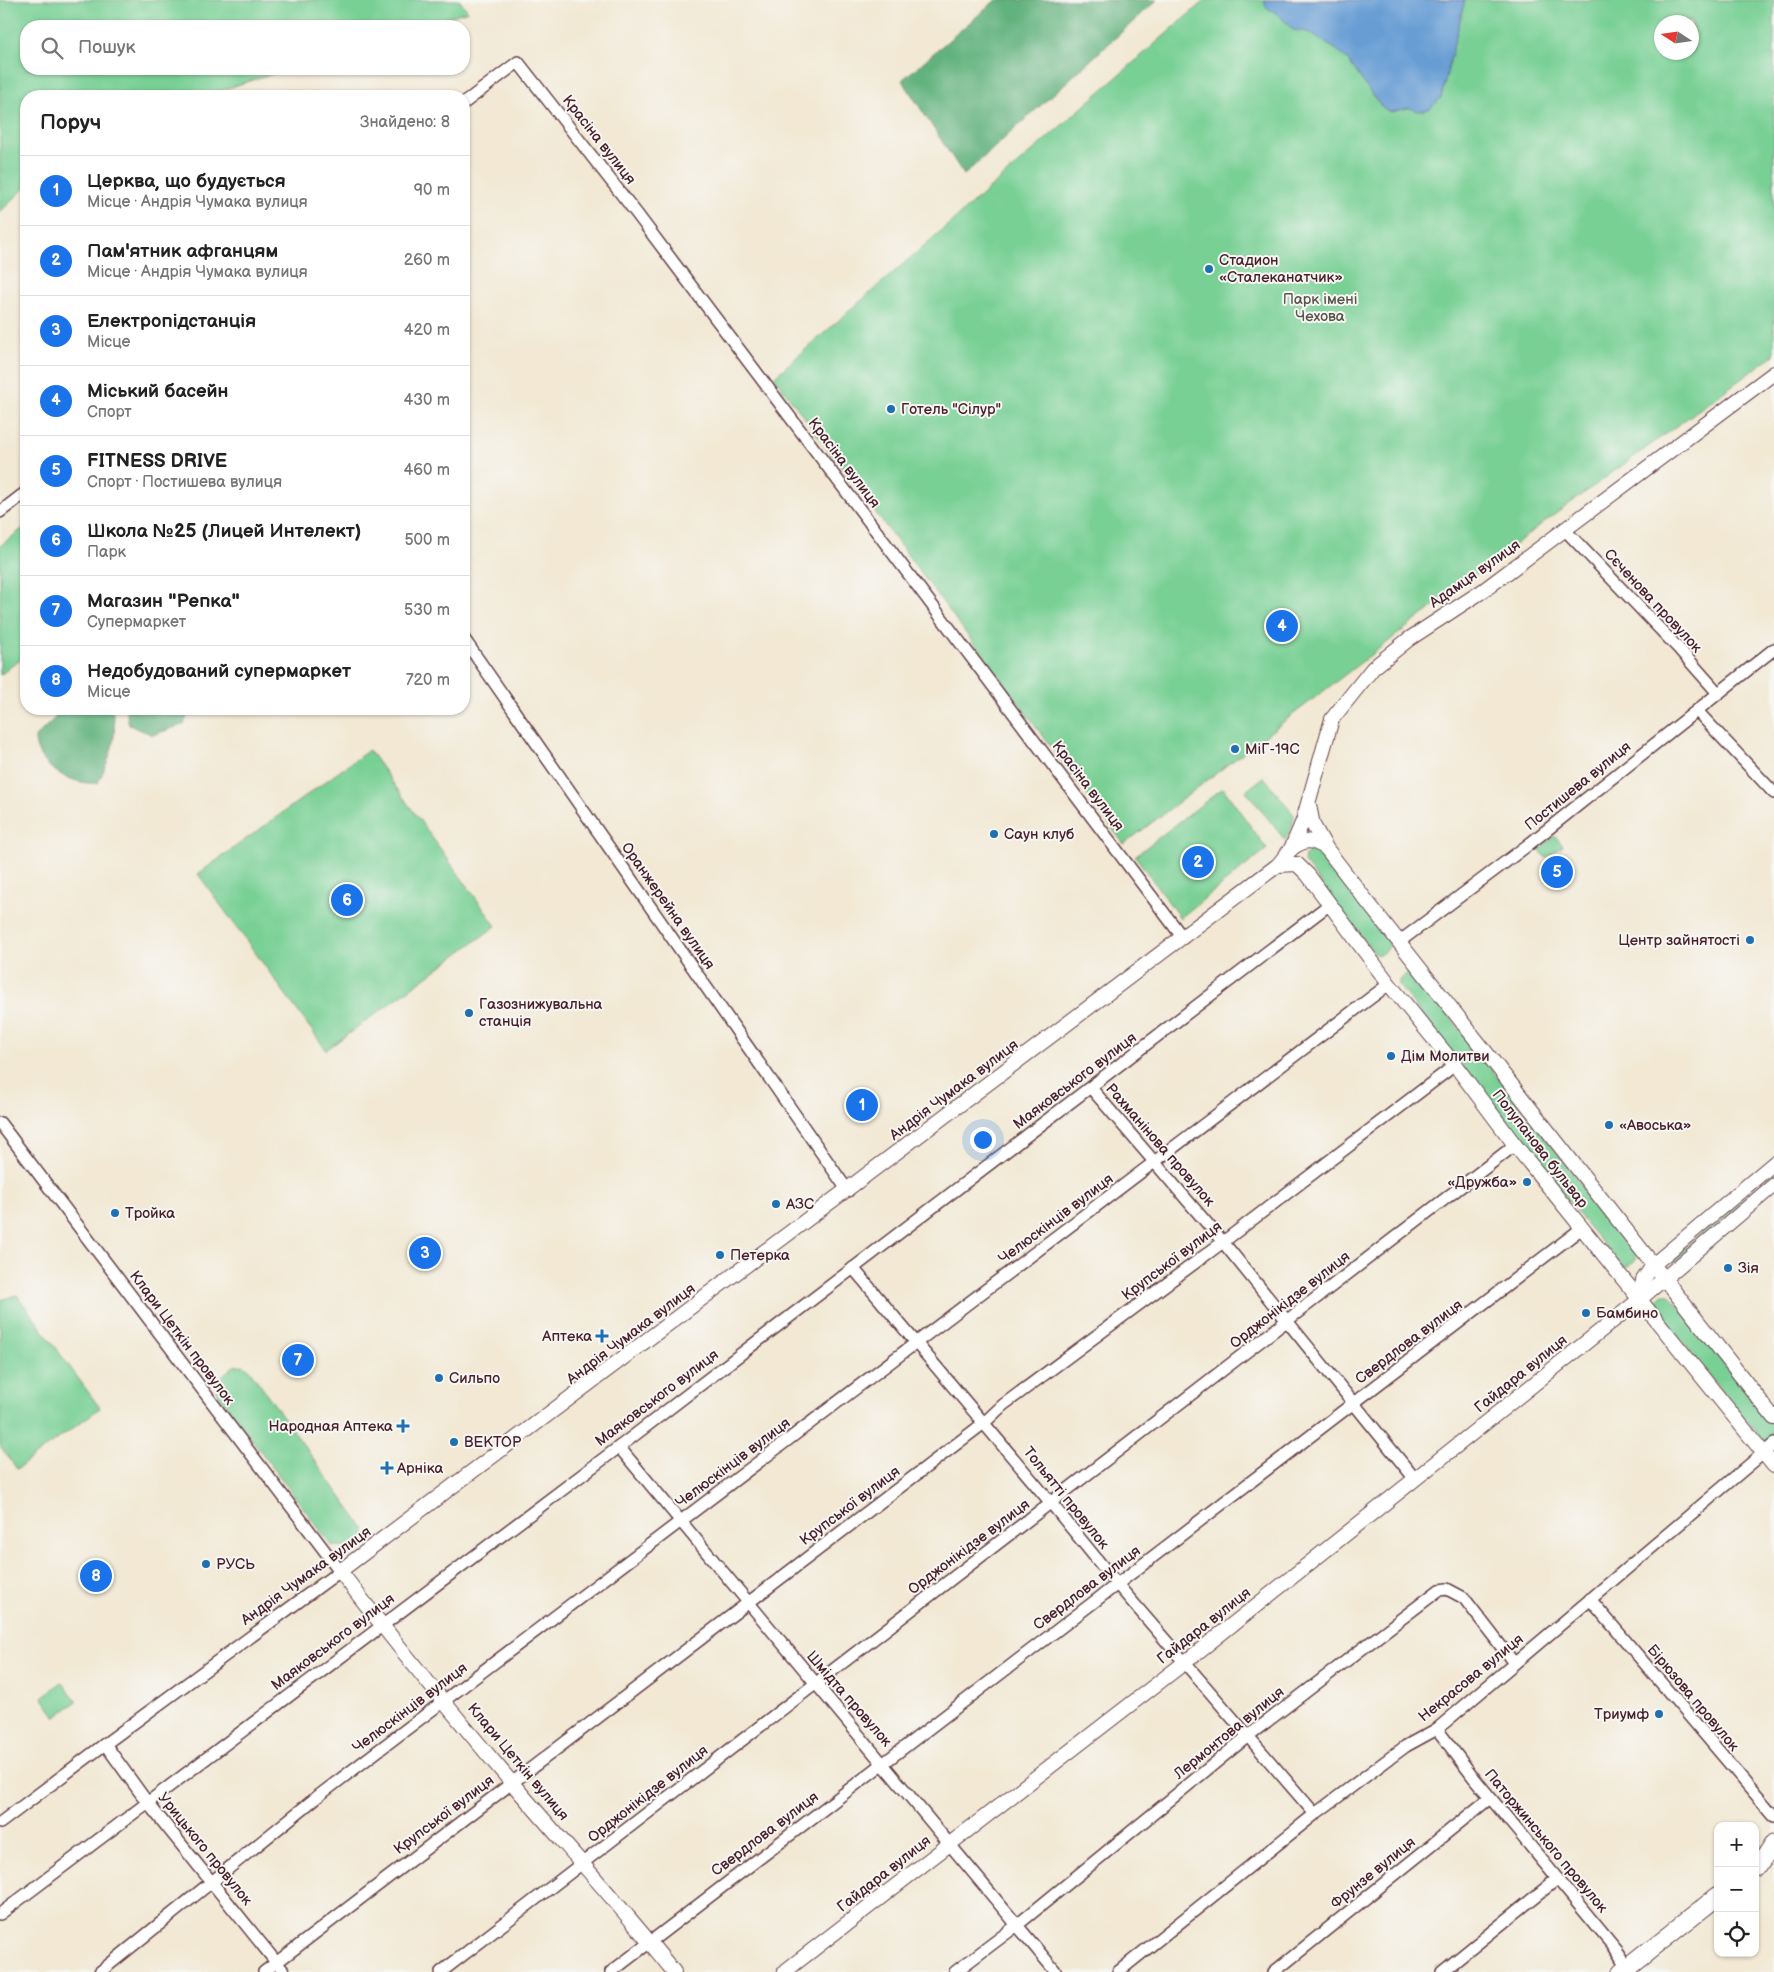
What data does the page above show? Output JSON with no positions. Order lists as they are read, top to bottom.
{
  "streets": {
    "street": [
      "Красіна вулиця",
      "Адамця вулиця",
      "Сєченова провулок",
      "Постишева вулиця",
      "Оранжерейна вулиця",
      "Маяковського вулиця",
      "Андрія Чумака вулиця",
      "Рахманінова провулок",
      "Полупанова бульвар",
      "Челюскінців вулиця",
      "Крупської вулиця",
      "Орджонікідзе вулиця",
      "Клари Цеткін провулок",
      "Свердлова вулиця",
      "Гайдара вулиця",
      "Тольятті провулок",
      "Некрасова вулиця",
      "Бірюзова провулок",
      "Шмідта провулок",
      "Лермонтова вулиця",
      "Клари Цеткін вулиця",
      "Паторжинського провулок",
      "Урицького провулок",
      "Фрунзе вулиця"
    ]
  },
  "crossings": [
    ["Красіна вулиця", "Андрія Чумака вулиця"],
    ["Адамця вулиця", "Сєченова провулок"],
    ["Адамця вулиця", "Андрія Чумака вулиця"],
    ["Адамця вулиця", "Полупанова бульвар"],
    ["Сєченова провулок", "Постишева вулиця"],
    ["Постишева вулиця", "Полупанова бульвар"],
    ["Оранжерейна вулиця", "Андрія Чумака вулиця"],
    ["Маяковського вулиця", "Рахманінова провулок"],
    ["Маяковського вулиця", "Полупанова бульвар"],
    ["Маяковського вулиця", "Тольятті провулок"],
    ["Маяковського вулиця", "Шмідта провулок"],
    ["Маяковського вулиця", "Клари Цеткін вулиця"],
    ["Маяковського вулиця", "Урицького провулок"],
    ["Андрія Чумака вулиця", "Полупанова бульвар"],
    ["Андрія Чумака вулиця", "Клари Цеткін провулок"],
    ["Андрія Чумака вулиця", "Клари Цеткін вулиця"],
    ["Андрія Чумака вулиця", "Урицького провулок"],
    ["Рахманінова провулок", "Челюскінців вулиця"],
    ["Рахманінова провулок", "Крупської вулиця"],
    ["Рахманінова провулок", "Орджонікідзе вулиця"],
    ["Рахманінова провулок", "Свердлова вулиця"],
    ["Рахманінова провулок", "Гайдара вулиця"],
    ["Полупанова бульвар", "Челюскінців вулиця"],
    ["Полупанова бульвар", "Крупської вулиця"],
    ["Полупанова бульвар", "Орджонікідзе вулиця"],
    ["Полупанова бульвар", "Свердлова вулиця"],
    ["Полупанова бульвар", "Гайдара вулиця"],
    ["Полупанова бульвар", "Некрасова вулиця"],
    ["Челюскінців вулиця", "Тольятті провулок"],
    ["Челюскінців вулиця", "Шмідта провулок"],
    ["Челюскінців вулиця", "Клари Цеткін вулиця"],
    ["Челюскінців вулиця", "Урицького провулок"],
    ["Крупської вулиця", "Тольятті провулок"],
    ["Крупської вулиця", "Шмідта провулок"],
    ["Крупської вулиця", "Клари Цеткін вулиця"],
    ["Крупської вулиця", "Урицького провулок"],
    ["Орджонікідзе вулиця", "Тольятті провулок"],
    ["Орджонікідзе вулиця", "Шмідта провулок"],
    ["Орджонікідзе вулиця", "Клари Цеткін вулиця"],
    ["Клари Цеткін провулок", "Клари Цеткін вулиця"],
    ["Свердлова вулиця", "Тольятті провулок"],
    ["Свердлова вулиця", "Шмідта провулок"],
    ["Свердлова вулиця", "Клари Цеткін вулиця"],
    ["Гайдара вулиця", "Тольятті провулок"],
    ["Гайдара вулиця", "Шмідта провулок"],
    ["Тольятті провулок", "Некрасова вулиця"],
    ["Тольятті провулок", "Лермонтова вулиця"],
    ["Некрасова вулиця", "Бірюзова провулок"],
    ["Некрасова вулиця", "Лермонтова вулиця"],
    ["Некрасова вулиця", "Паторжинського провулок"],
    ["Шмідта провулок", "Лермонтова вулиця"],
    ["Паторжинського провулок", "Фрунзе вулиця"]
  ],
  "parks": ["Парк імені Чехова"],
  "places": {
    "other": [
      "Стадион «Сталеканатчик»",
      "Готель \"Сілур\"",
      "МіГ-19С",
      "Саун клуб",
      "Центр зайнятості",
      "Газознижувальна станція",
      "Дім Молитви",
      "«Авоська»",
      "«Дружба»",
      "АЗС",
      "Тройка",
      "Петерка",
      "Зія",
      "Бамбино",
      "Сильпо",
      "ВЕКТОР",
      "РУСЬ",
      "Триумф"
    ],
    "health": ["Аптека", "Народная Аптека", "Арніка"]
  },
  "north": "left",
  "page": {
    "search": "Пошук",
    "heading": ["Поруч", "Знайдено: 8"],
    "list": [
      {
        "mark": "1",
        "name": "Церква, що будується",
        "note": "Місце · Андрія Чумака вулиця",
        "value": "90 m"
      },
      {
        "mark": "2",
        "name": "Пам'ятник афганцям",
        "note": "Місце · Андрія Чумака вулиця",
        "value": "260 m"
      },
      {
        "mark": "3",
        "name": "Електропідстанція",
        "note": "Місце",
        "value": "420 m"
      },
      {
        "mark": "4",
        "name": "Міський басейн",
        "note": "Спорт",
        "value": "430 m"
      },
      {
        "mark": "5",
        "name": "FITNESS DRIVE",
        "note": "Спорт · Постишева вулиця",
        "value": "460 m"
      },
      {
        "mark": "6",
        "name": "Школа №25 (Лицей Интелект)",
        "note": "Парк",
        "value": "500 m"
      },
      {
        "mark": "7",
        "name": "Магазин \"Репка\"",
        "note": "Супермаркет",
        "value": "530 m"
      },
      {
        "mark": "8",
        "name": "Недобудований супермаркет",
        "note": "Місце",
        "value": "720 m"
      }
    ],
    "pins": [
      "4",
      "2",
      "5",
      "6",
      "1",
      "3",
      "7",
      "8"
    ],
    "map_buttons": ["+", "−"]
  }
}
